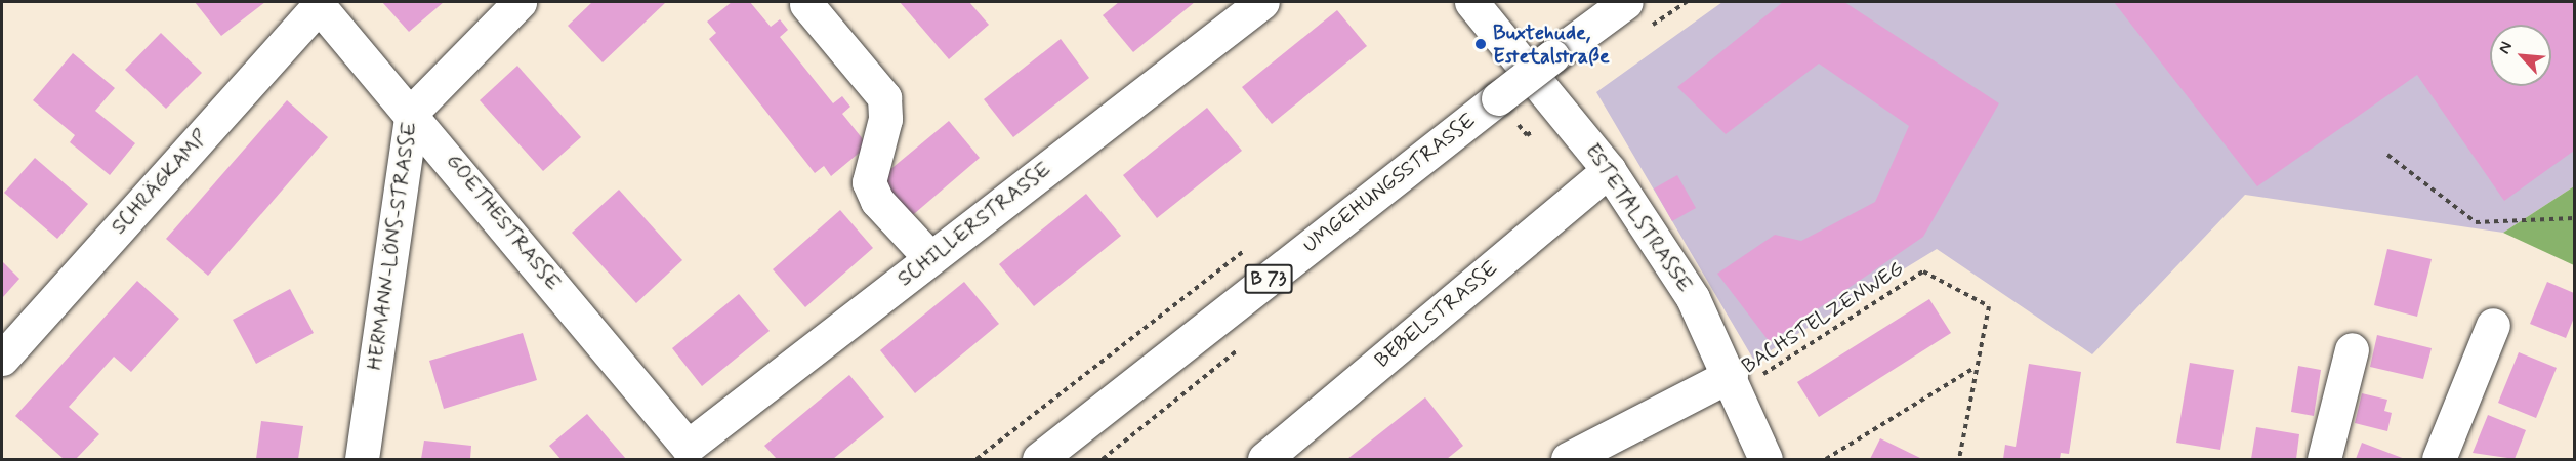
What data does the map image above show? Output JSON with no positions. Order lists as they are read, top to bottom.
{
  "streets": {
    "street": [
      "SCHRÄGKAMP",
      "UMGEHUNGSSTRASSE",
      "ESTETALSTRASSE",
      "GOETHESTRASSE",
      "SCHILLERSTRASSE",
      "HERMANN-LÖNS-STRASSE",
      "B 73",
      "BEBELSTRASSE"
    ],
    "path": ["BACHSTELZENWEG"]
  },
  "crossings": [
    ["SCHRÄGKAMP", "GOETHESTRASSE"],
    ["ESTETALSTRASSE", "BEBELSTRASSE"],
    ["ESTETALSTRASSE", "BACHSTELZENWEG"],
    ["GOETHESTRASSE", "SCHILLERSTRASSE"],
    ["GOETHESTRASSE", "HERMANN-LÖNS-STRASSE"]
  ],
  "places": ["Buxtehude, Estetalstraße"],
  "north": "top left"
}
